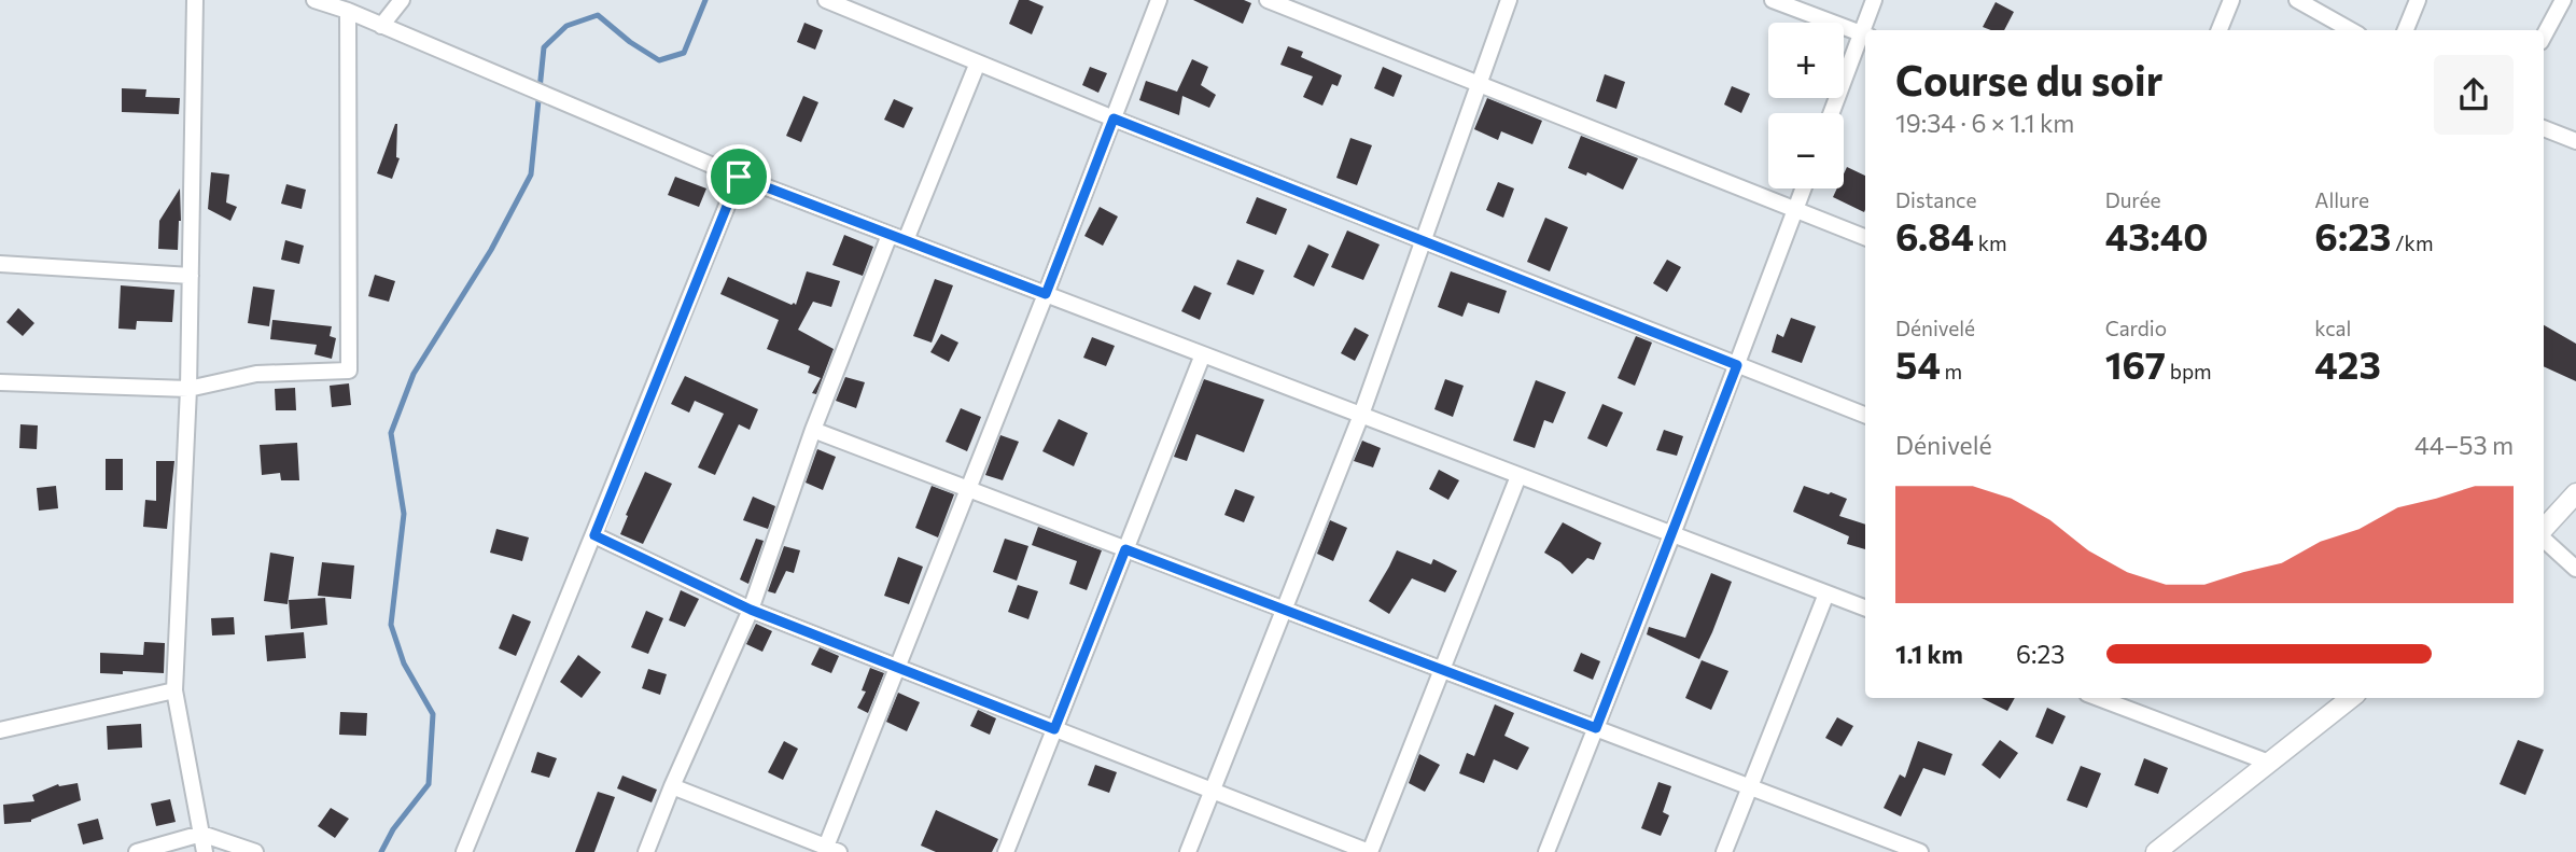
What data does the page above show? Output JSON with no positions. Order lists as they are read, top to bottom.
{
  "page": {
    "map_buttons": ["+", "−"],
    "heading": ["Course du soir", "19:34 · 6 × 1.1 km"],
    "stats": [
      ["Distance", "6.84 km"],
      ["Durée", "43:40"],
      ["Allure", "6:23 /km"],
      ["Dénivelé", "54 m"],
      ["Cardio", "167 bpm"],
      ["kcal", "423"]
    ],
    "chart": ["Dénivelé", "44–53 m"],
    "list": [
      {
        "name": "1.1 km",
        "note": "6:23"
      }
    ]
  }
}
